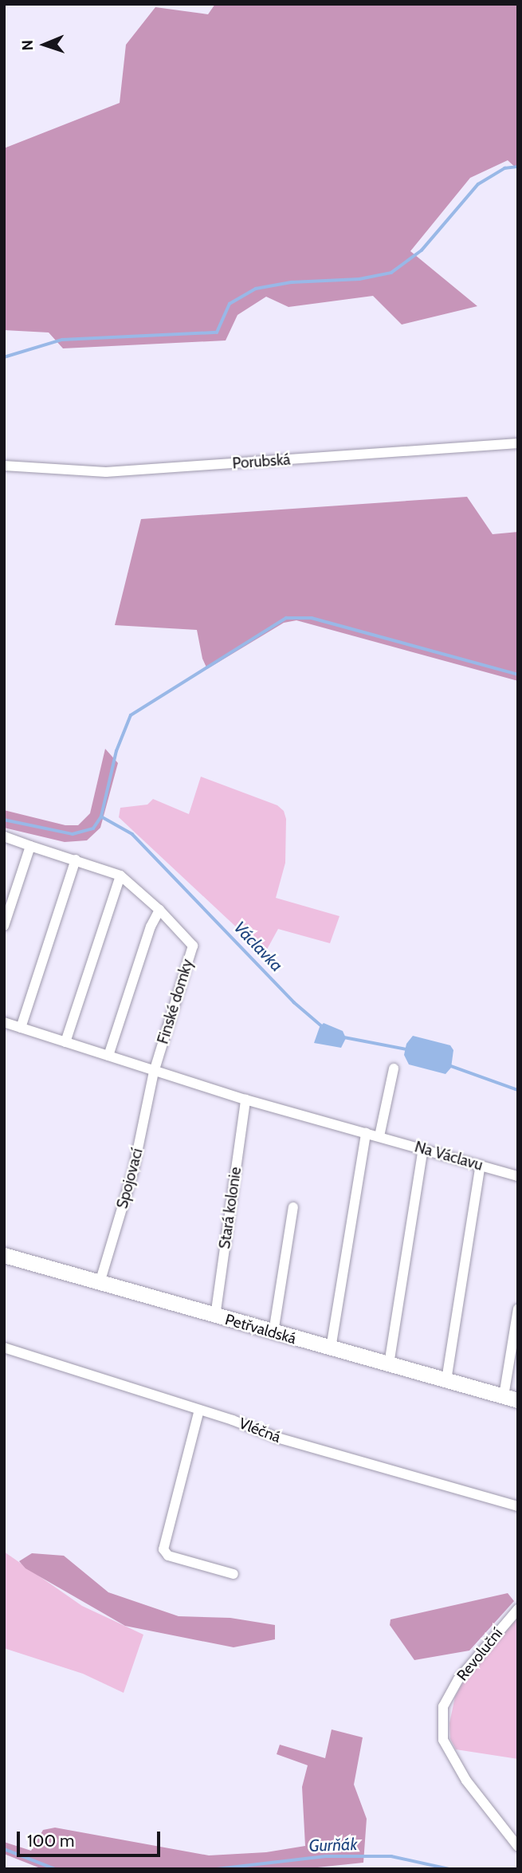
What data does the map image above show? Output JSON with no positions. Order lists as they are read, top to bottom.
{
  "streets": {
    "street": [
      "Porubská",
      "Finské domky",
      "Na Václavu",
      "Spojovací",
      "Stará kolonie",
      "Petřvaldská",
      "Vléčná",
      "Revoluční"
    ]
  },
  "crossings": [
    ["Finské domky", "Spojovací"],
    ["Na Václavu", "Stará kolonie"],
    ["Spojovací", "Petřvaldská"],
    ["Stará kolonie", "Petřvaldská"]
  ],
  "water": ["Václavka", "Gurňák"],
  "scale_bar": "100 m",
  "north": "left"
}
